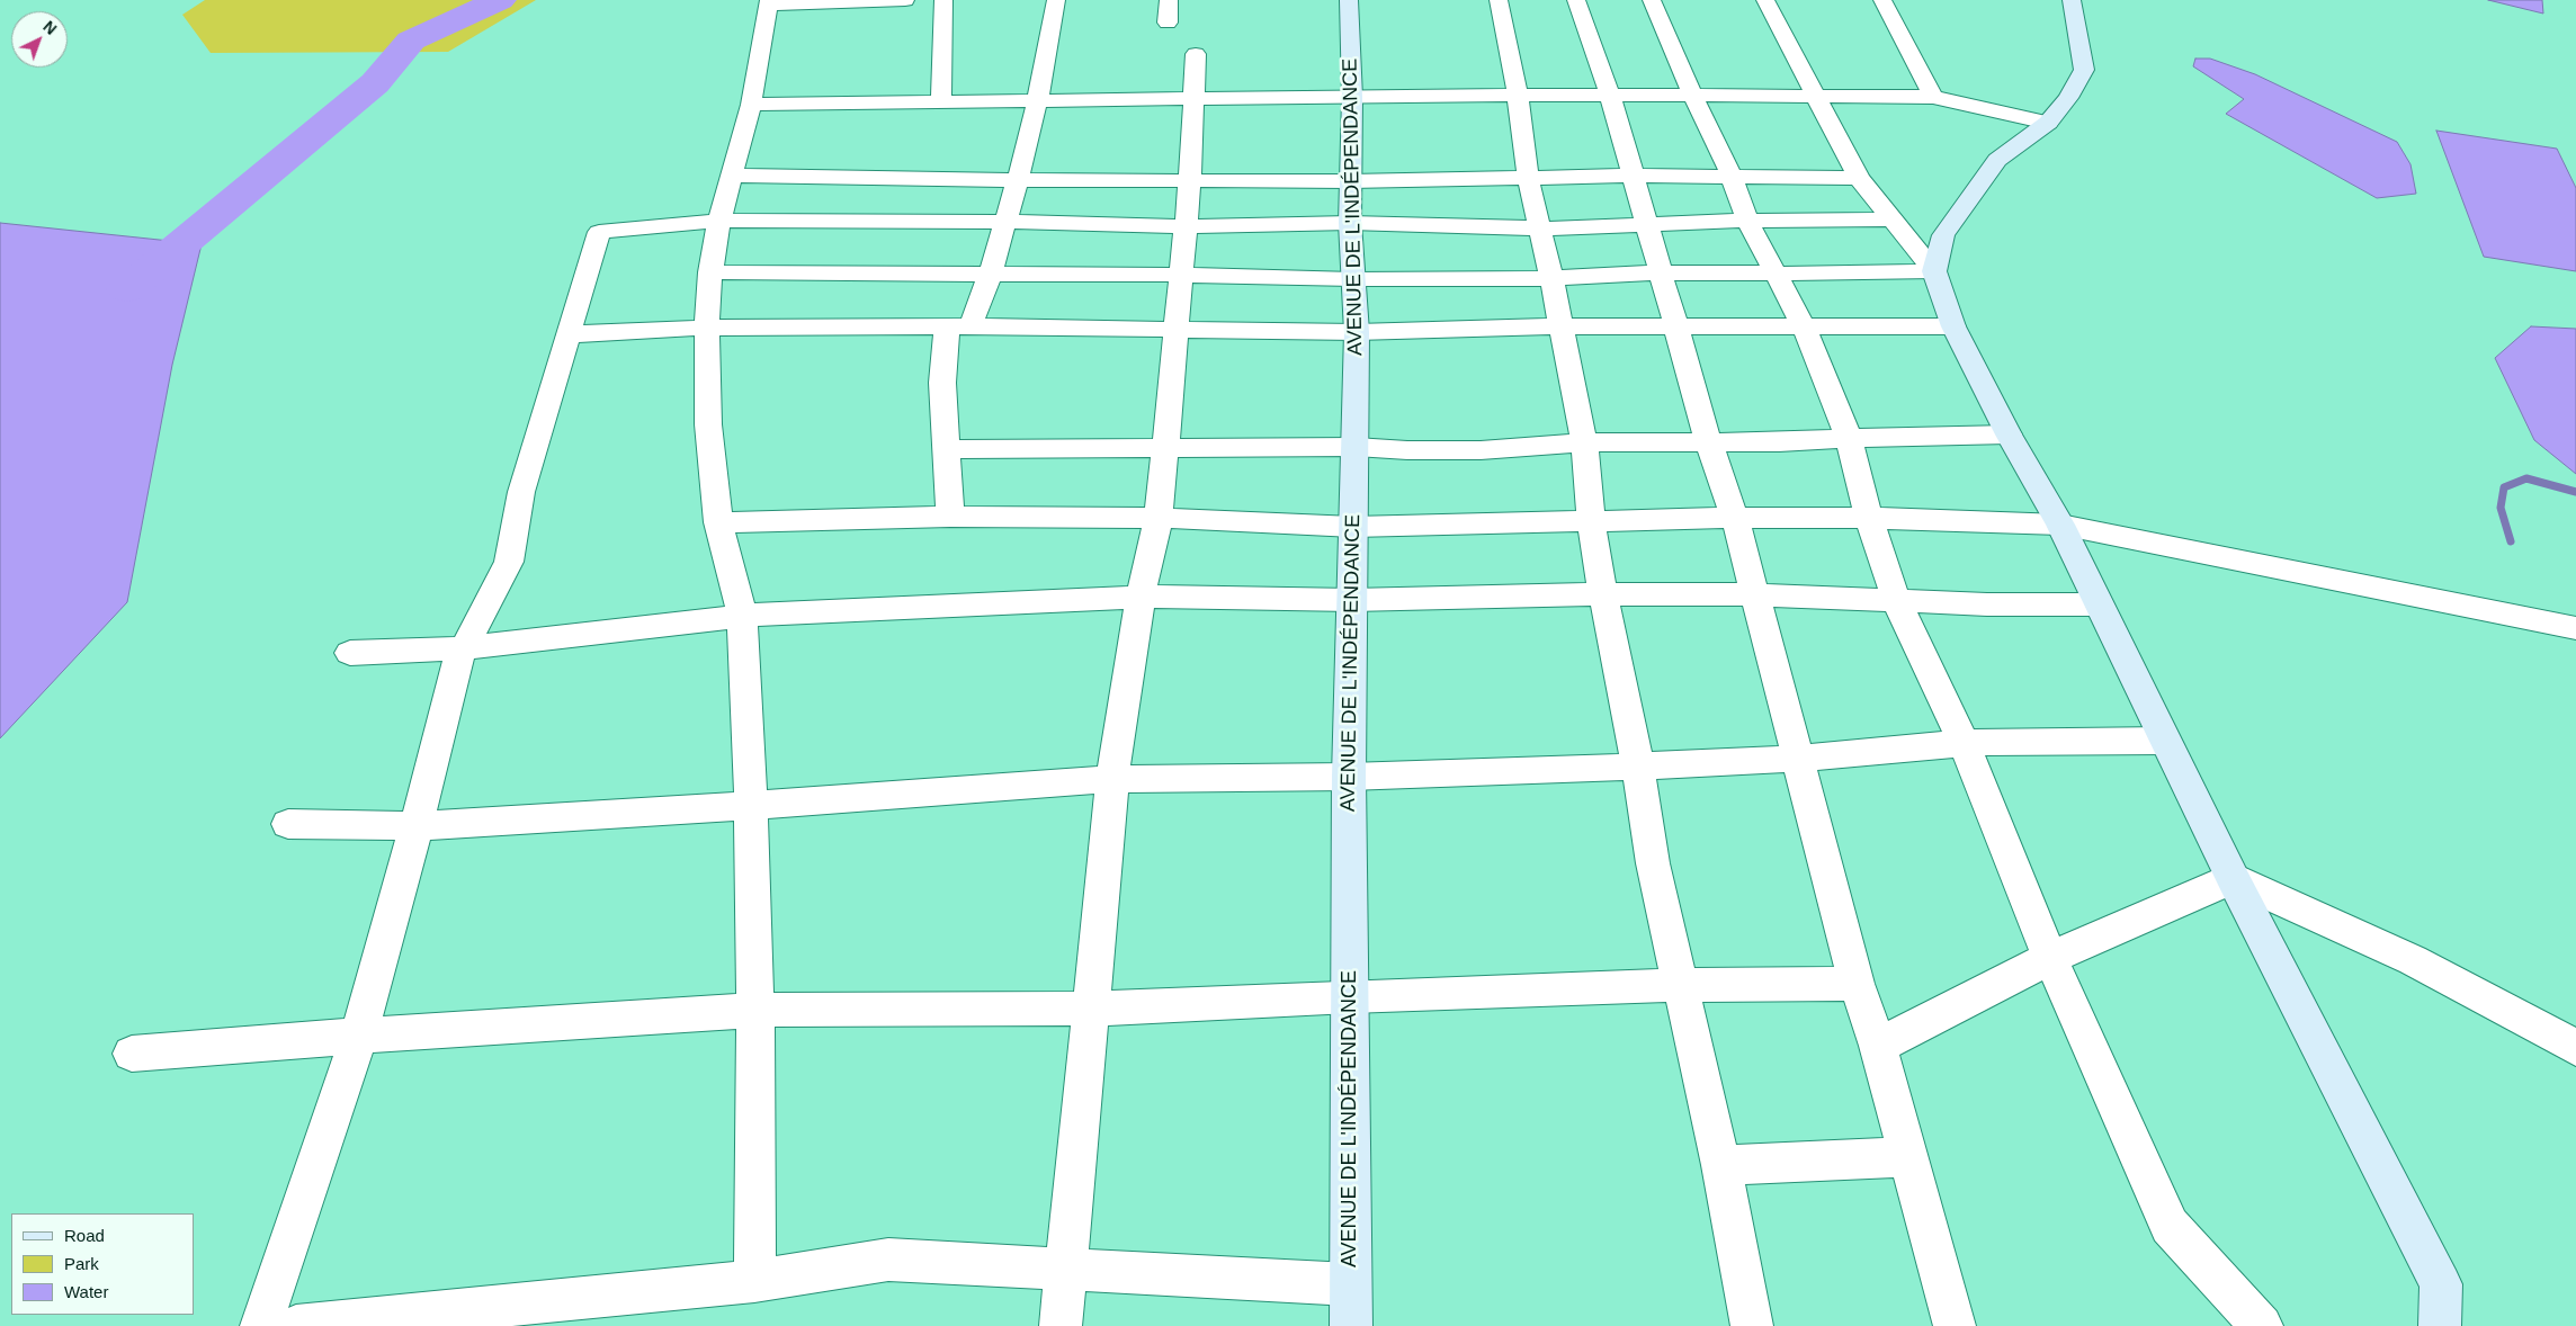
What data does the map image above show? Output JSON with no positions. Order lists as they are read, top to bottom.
{
  "streets": {
    "main road": ["AVENUE DE L'INDÉPENDANCE"]
  },
  "legend": ["Road", "Park", "Water"],
  "north": "top right"
}
